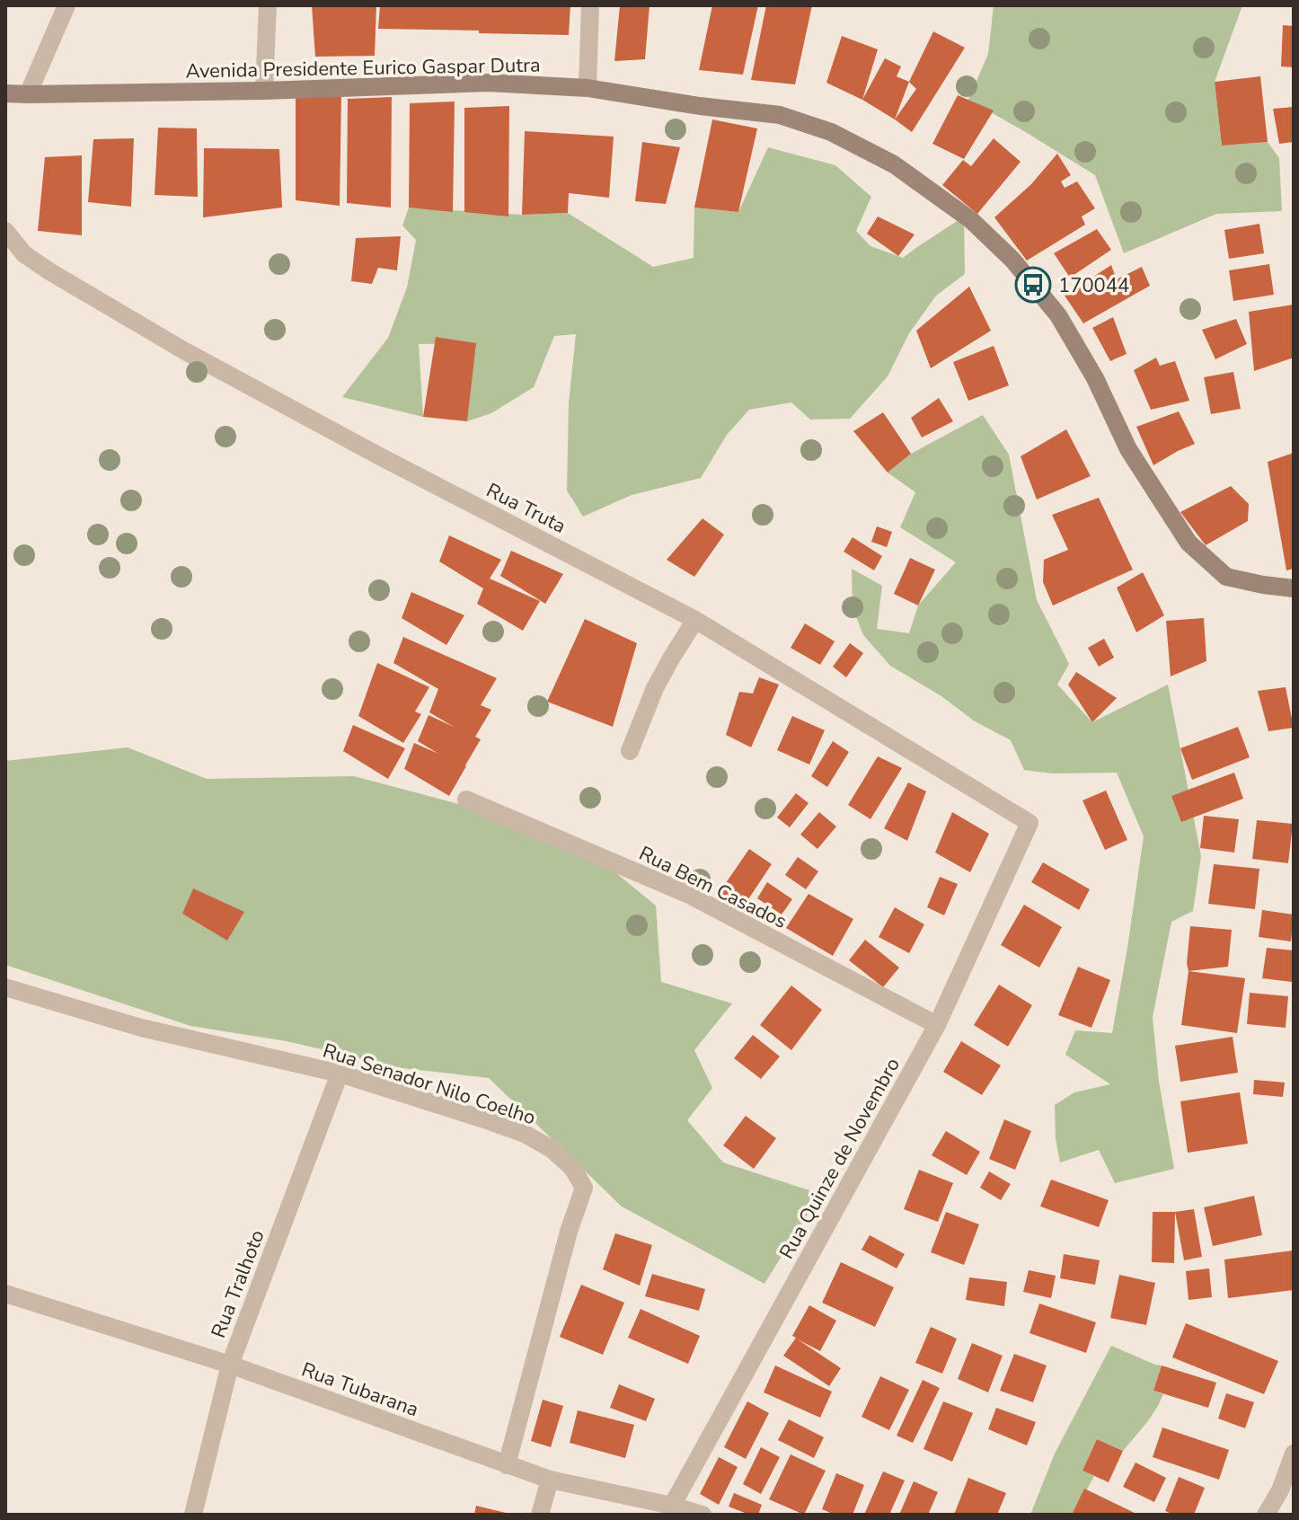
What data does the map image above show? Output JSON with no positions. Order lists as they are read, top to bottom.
{
  "streets": {
    "main road": ["Avenida Presidente Eurico Gaspar Dutra"],
    "street": [
      "Rua Truta",
      "Rua Bem Casados",
      "Rua Senador Nilo Coelho",
      "Rua Quinze de Novembro",
      "Rua Tralhoto",
      "Rua Tubarana"
    ]
  },
  "crossings": [
    ["Rua Truta", "Rua Quinze de Novembro"],
    ["Rua Bem Casados", "Rua Quinze de Novembro"],
    ["Rua Senador Nilo Coelho", "Rua Tralhoto"],
    ["Rua Senador Nilo Coelho", "Rua Tubarana"],
    ["Rua Quinze de Novembro", "Rua Tubarana"],
    ["Rua Tralhoto", "Rua Tubarana"]
  ],
  "places": {
    "bus stop": ["170044"]
  }
}
